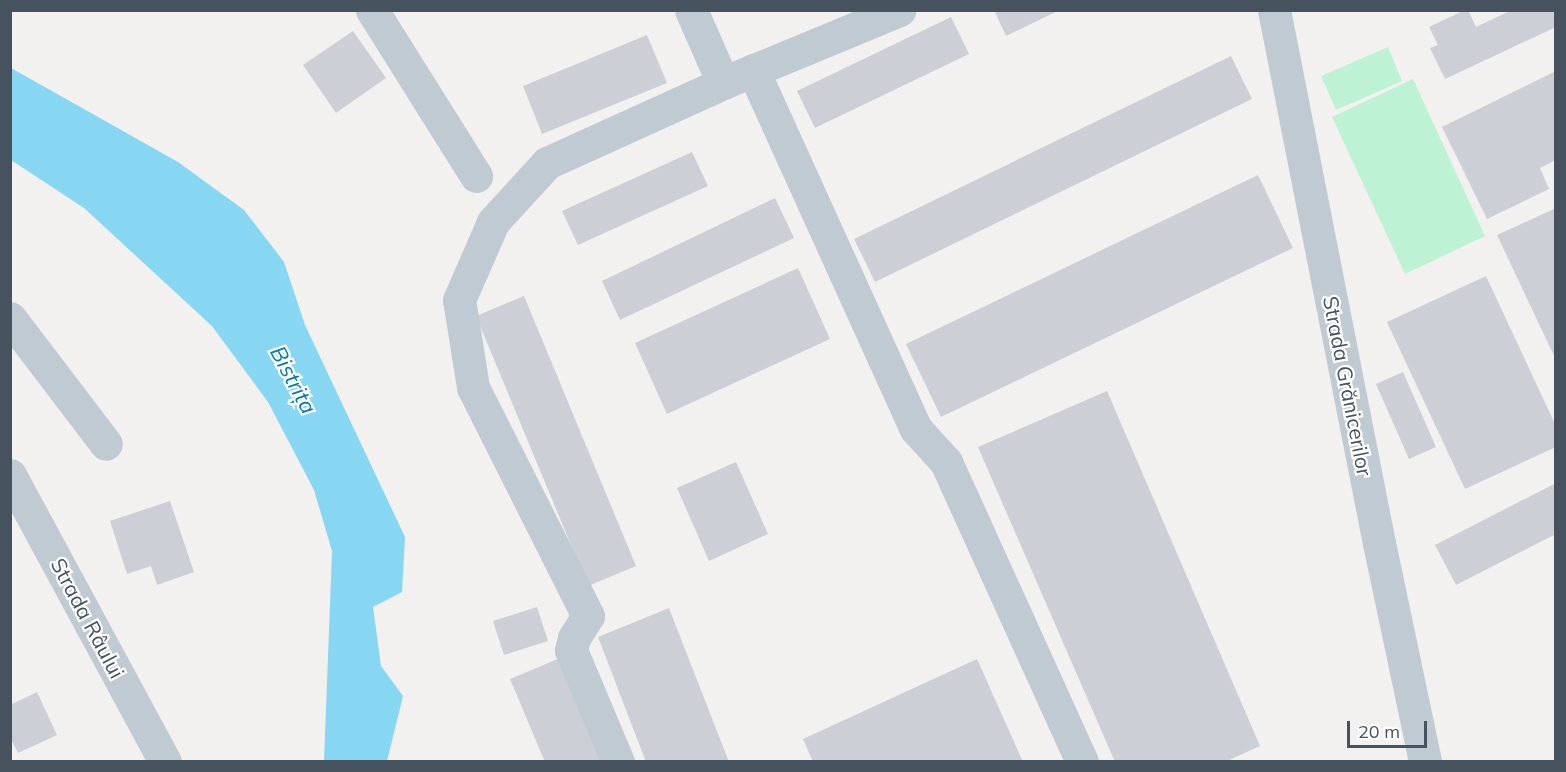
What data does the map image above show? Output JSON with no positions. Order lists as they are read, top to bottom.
{
  "streets": {
    "street": ["Strada Grănicerilor", "Strada Râului"]
  },
  "water": ["Bistrița"],
  "scale_bar": "20 m"
}
